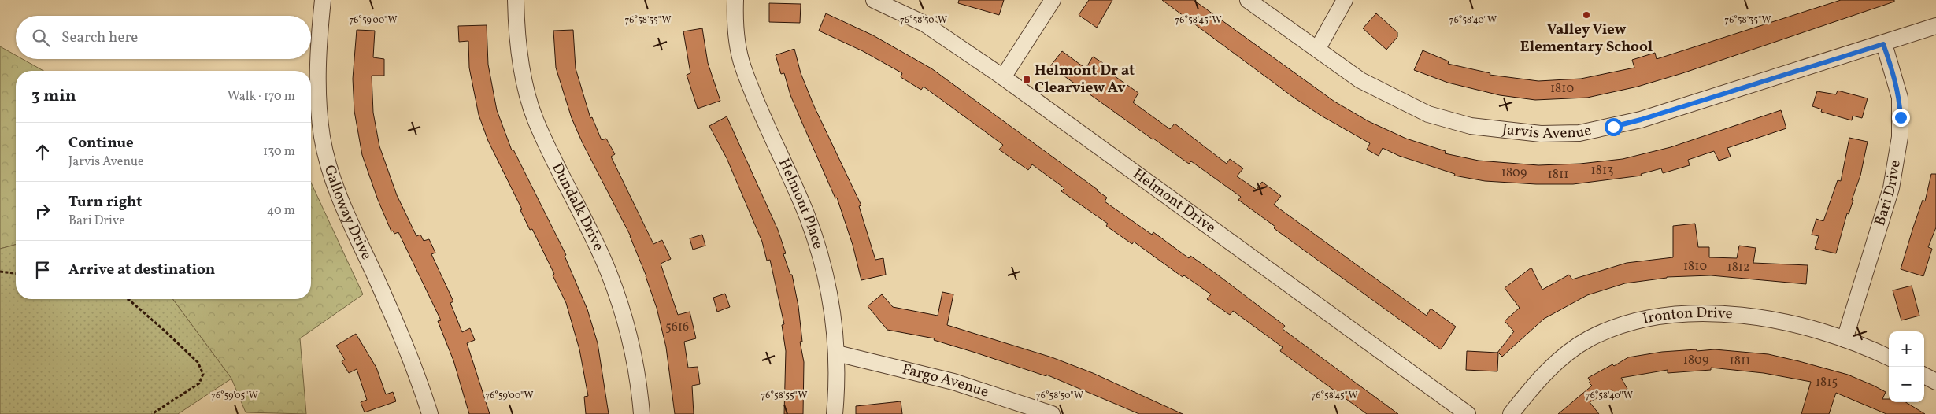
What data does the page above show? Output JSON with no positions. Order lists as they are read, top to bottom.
{
  "streets": {
    "street": [
      "Jarvis Avenue",
      "Bari Drive",
      "Helmont Drive",
      "Helmont Place",
      "Dundalk Drive",
      "Galloway Drive",
      "Ironton Drive",
      "Fargo Avenue"
    ]
  },
  "crossings": [
    ["Jarvis Avenue", "Bari Drive"],
    ["Bari Drive", "Ironton Drive"],
    ["Helmont Place", "Fargo Avenue"]
  ],
  "places": {
    "other": ["Valley View Elementary School"],
    "transit": ["Helmont Dr at Clearview Av"]
  },
  "house_numbers": [
    "1810",
    "1813",
    "1809",
    "1811",
    "1810",
    "1812",
    "5616",
    "1809",
    "1811",
    "1815"
  ],
  "page": {
    "search": "Search here",
    "heading": ["3 min", "Walk · 170 m"],
    "list": [
      ["Continue", "Jarvis Avenue", "130 m"],
      ["Turn right", "Bari Drive", "40 m"],
      "Arrive at destination"
    ],
    "map_buttons": ["+", "−"]
  },
  "coordinates": [
    "76°58'50\"W",
    "76°58'45\"W",
    "76°58'40\"W",
    "76°58'35\"W",
    "76°59'00\"W",
    "76°58'55\"W",
    "76°59'05\"W"
  ]
}
